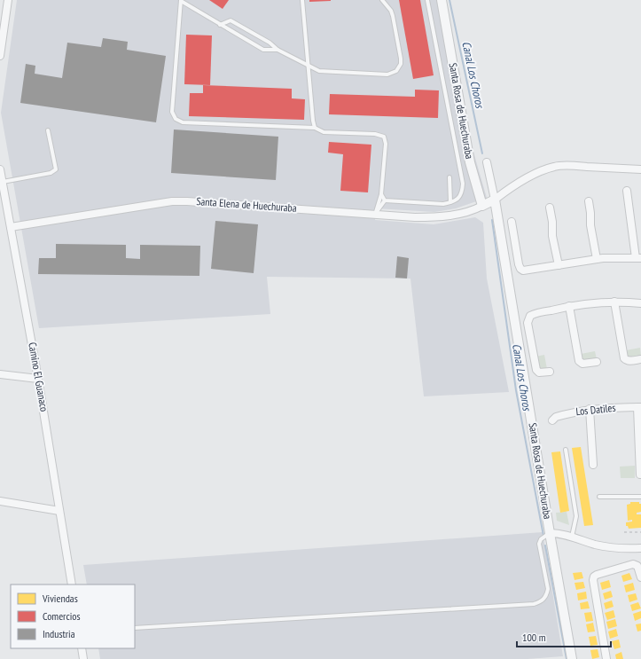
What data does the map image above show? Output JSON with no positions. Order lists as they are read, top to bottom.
{
  "streets": {
    "street": [
      "Santa Rosa de Huechuraba",
      "Santa Elena de Huechuraba",
      "Camino El Guanaco",
      "Los Datiles"
    ]
  },
  "crossings": [
    ["Santa Rosa de Huechuraba", "Santa Elena de Huechuraba"],
    ["Santa Elena de Huechuraba", "Camino El Guanaco"]
  ],
  "water": ["Canal Los Choros"],
  "legend": ["Viviendas", "Comercios", "Industria"],
  "scale_bar": "100 m"
}
